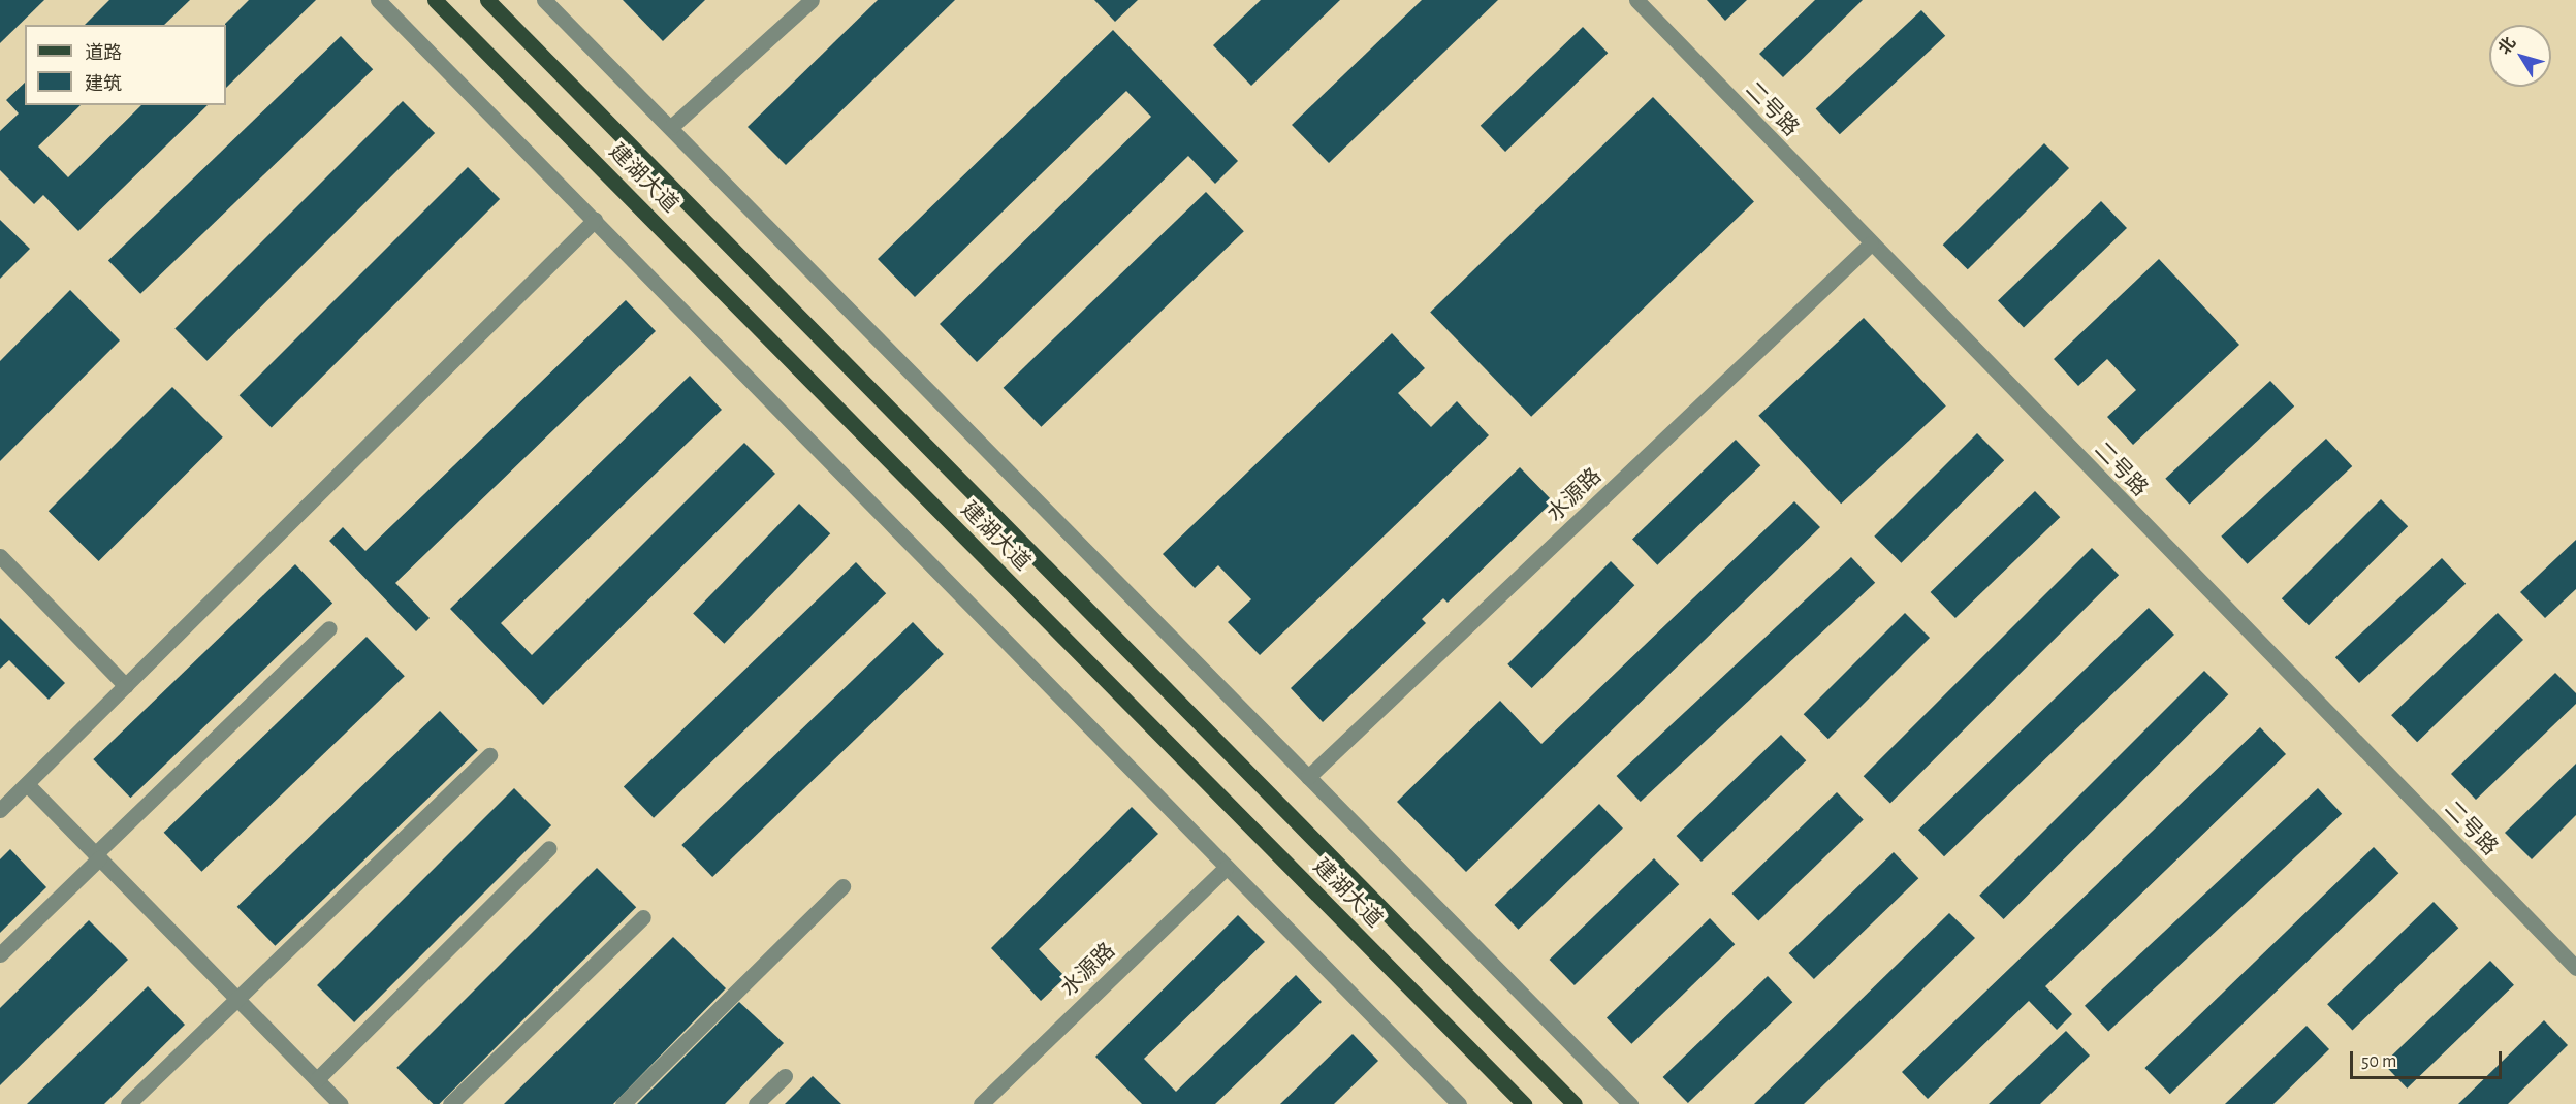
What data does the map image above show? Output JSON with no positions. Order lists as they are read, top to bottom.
{
  "streets": {
    "main road": ["建湖大道"],
    "street": ["二号路", "水源路"]
  },
  "crossings": [
    ["二号路", "水源路"]
  ],
  "legend": ["道路", "建筑"],
  "scale_bar": "50 m",
  "north": "top left"
}
